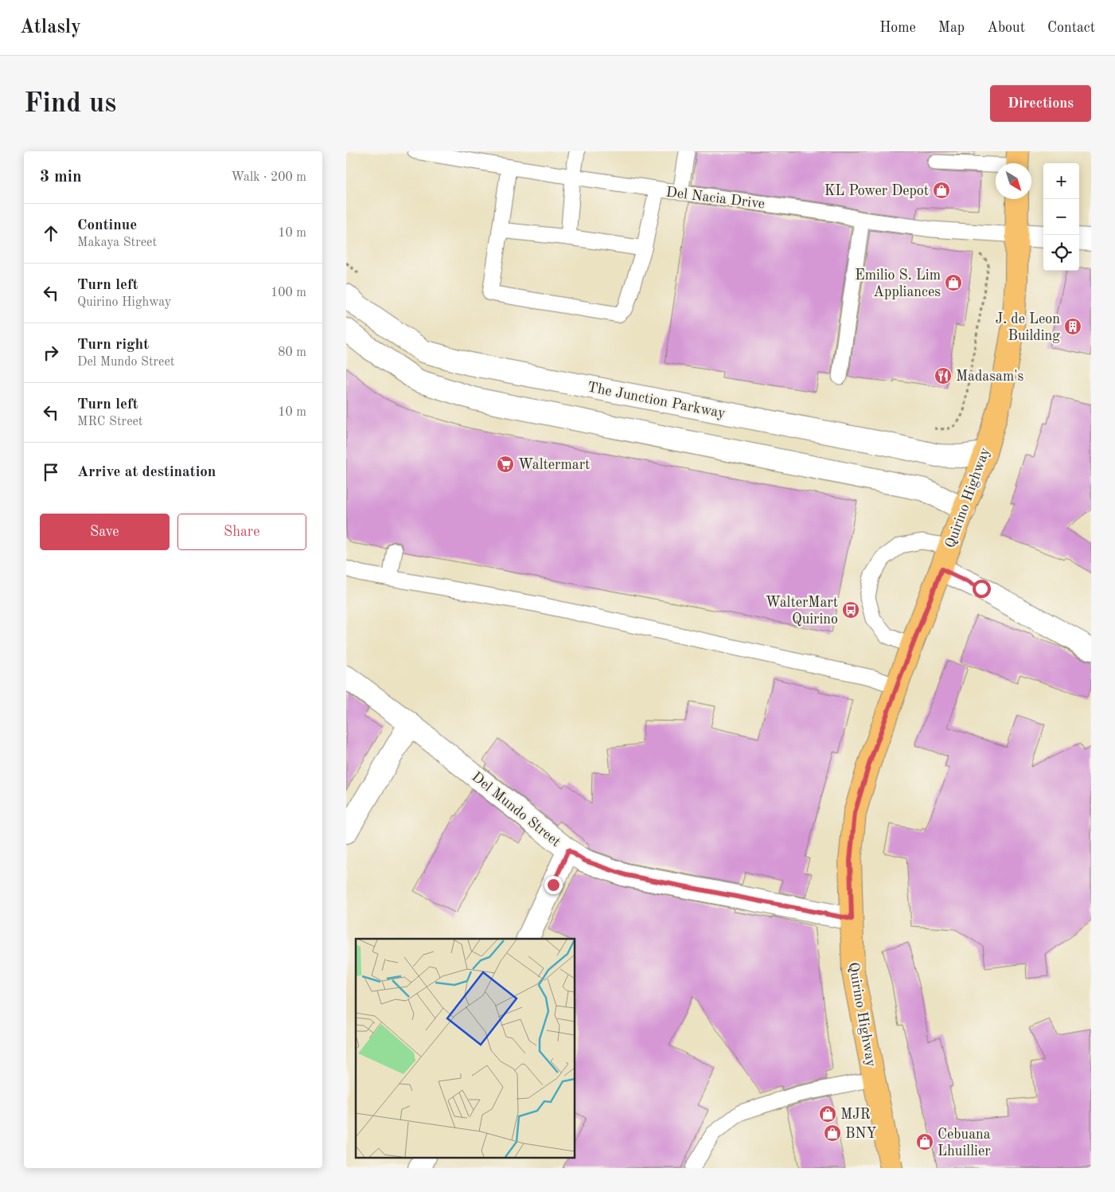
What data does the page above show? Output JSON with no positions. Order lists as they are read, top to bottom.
{
  "streets": {
    "main road": ["Quirino Highway"],
    "street": ["The Junction Parkway", "Del Mundo Street"],
    "lane": ["Del Nacia Drive"]
  },
  "crossings": [
    ["Del Nacia Drive", "Quirino Highway"],
    ["The Junction Parkway", "Quirino Highway"],
    ["Quirino Highway", "Del Mundo Street"]
  ],
  "places": {
    "shop": [
      "KL Power Depot",
      "Emilio S. Lim Appliances",
      "MJR",
      "BNY",
      "Cebuana Lhuillier"
    ],
    "building": ["J. de Leon Building"],
    "restaurant": ["Madasam's"],
    "supermarket": ["Waltermart"],
    "bus stop": ["WalterMart Quirino"]
  },
  "north": "bottom right",
  "page": {
    "header": "Atlasly",
    "nav": [
      "Home",
      "Map",
      "About",
      "Contact"
    ],
    "buttons": [
      "Directions",
      ["Save", "Share"]
    ],
    "title": "Find us",
    "heading": ["3 min", "Walk · 200 m"],
    "map_buttons": ["+", "−"],
    "list": [
      ["Continue", "Makaya Street", "10 m"],
      ["Turn left", "Quirino Highway", "100 m"],
      ["Turn right", "Del Mundo Street", "80 m"],
      ["Turn left", "MRC Street", "10 m"],
      "Arrive at destination"
    ]
  }
}
